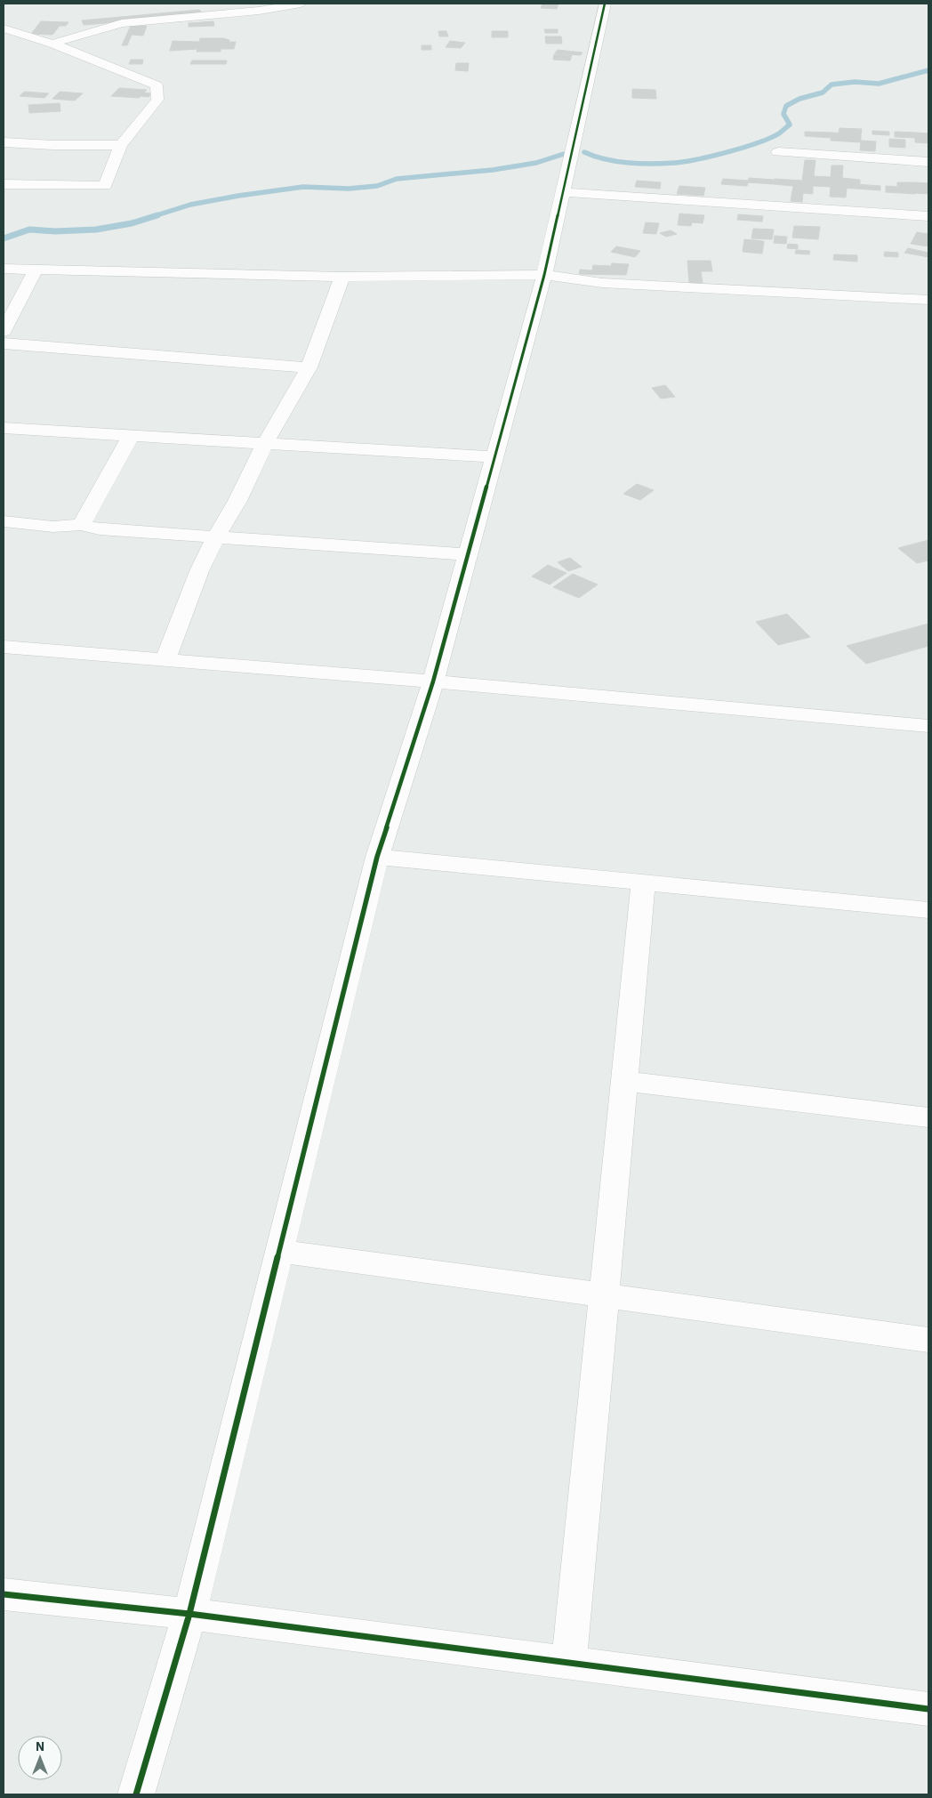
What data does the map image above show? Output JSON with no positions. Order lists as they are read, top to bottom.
{
  "north": "top"
}
